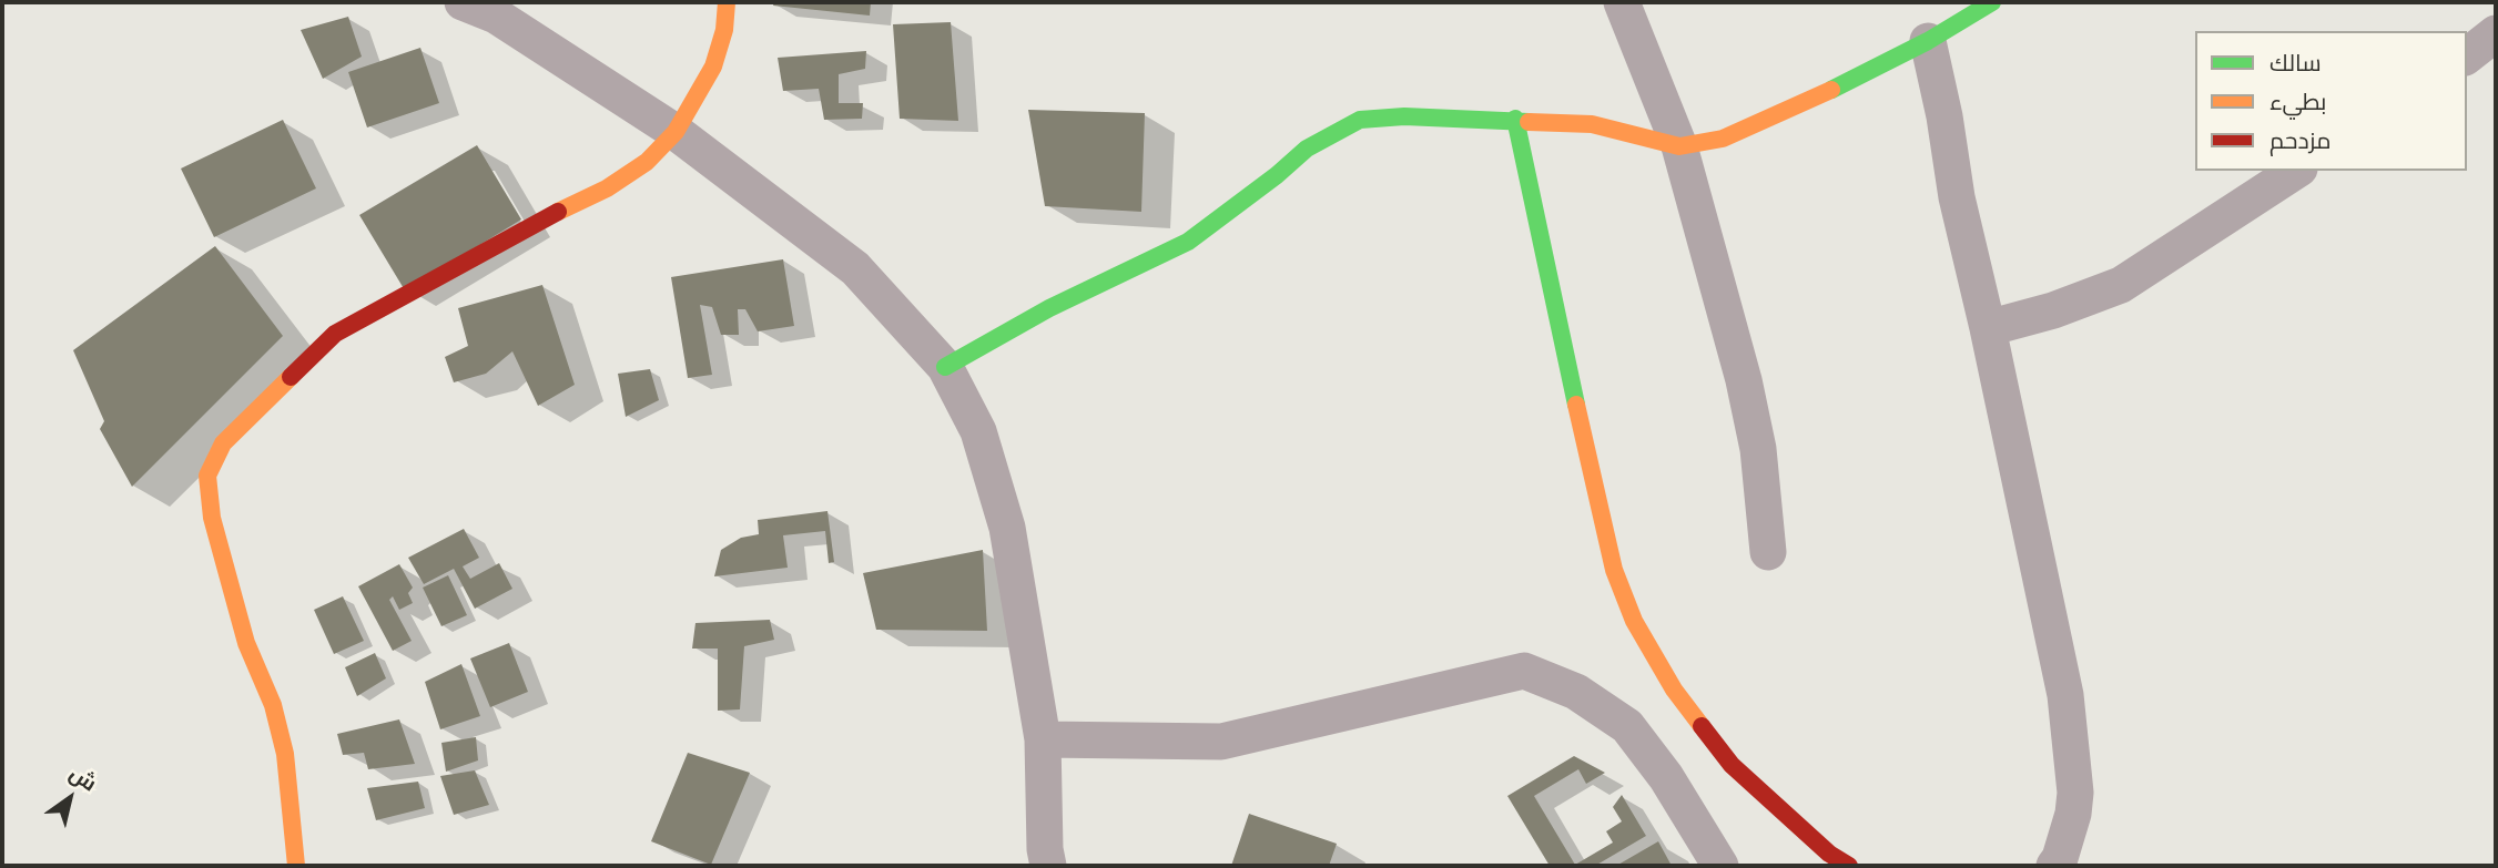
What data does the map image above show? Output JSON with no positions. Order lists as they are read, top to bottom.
{
  "legend": ["سالك", "بطيء", "مزدحم"],
  "north": "top right"
}
